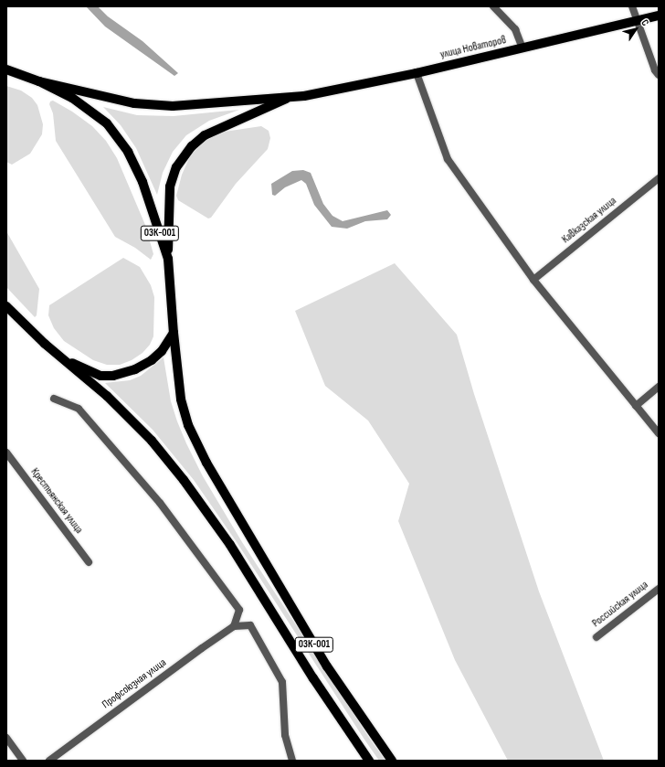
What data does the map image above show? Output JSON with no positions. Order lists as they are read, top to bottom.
{
  "streets": {
    "main road": ["улица Новаторов", "03К-001"],
    "street": [
      "Кавказская улица",
      "Крестьянская улица",
      "Российская улица",
      "Профсоюзная улица"
    ]
  },
  "crossings": [
    ["улица Новаторов", "03К-001"]
  ],
  "north": "top right"
}
